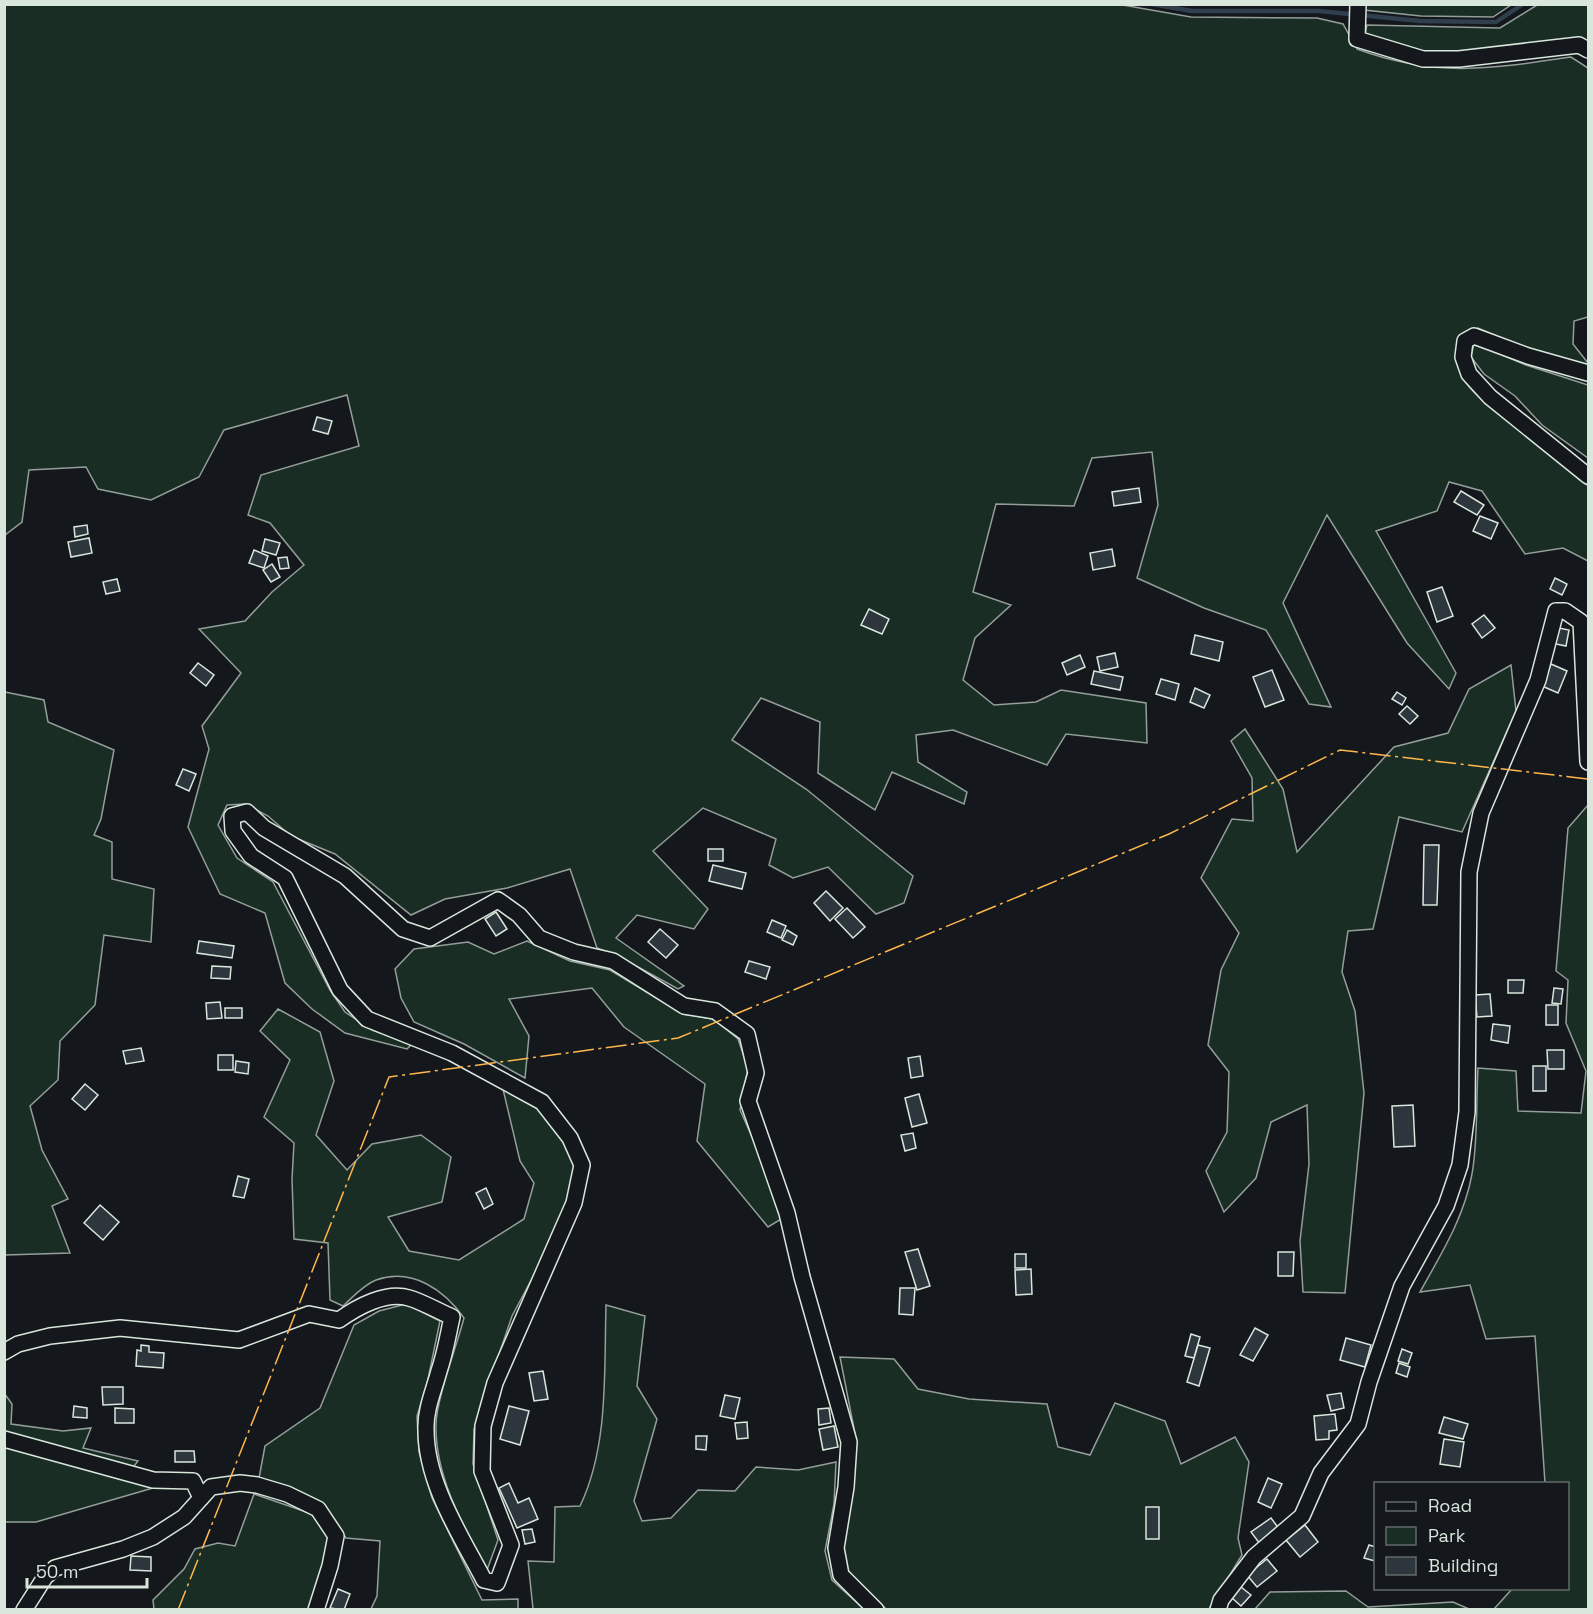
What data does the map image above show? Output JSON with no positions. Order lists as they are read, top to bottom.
{
  "legend": ["Road", "Park", "Building"],
  "scale_bar": "50 m"
}
